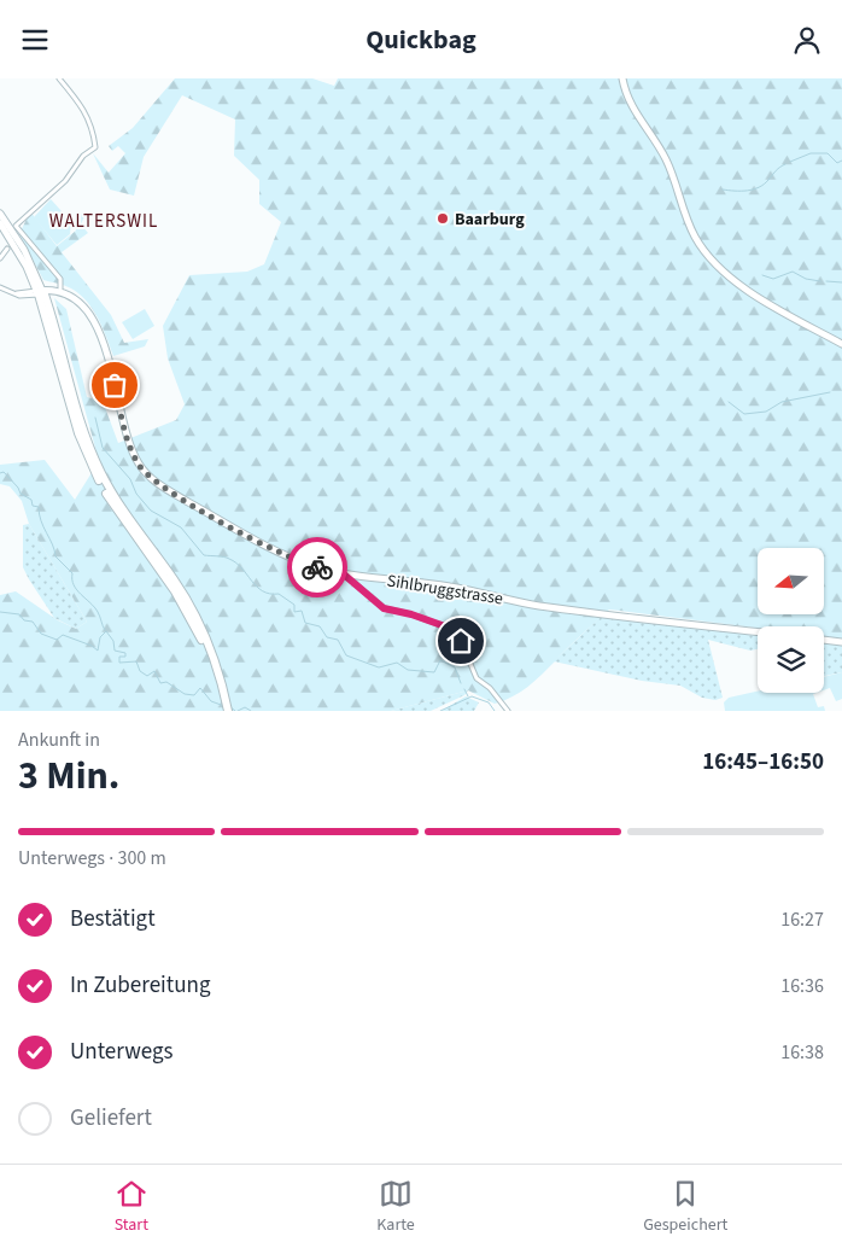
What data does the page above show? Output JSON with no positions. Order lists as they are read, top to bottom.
{
  "streets": {
    "main road": ["Sihlbruggstrasse"]
  },
  "districts": ["WALTERSWIL"],
  "places": ["Baarburg"],
  "north": "left",
  "page": {
    "header": "Quickbag",
    "heading": ["3 Min.", "Ankunft in", "16:45–16:50"],
    "bar": "Unterwegs · 300 m",
    "list": [
      ["Bestätigt", "16:27"],
      ["In Zubereitung", "16:36"],
      ["Unterwegs", "16:38"],
      "Geliefert"
    ],
    "tabs": ["Start", "Karte", "Gespeichert"]
  }
}
